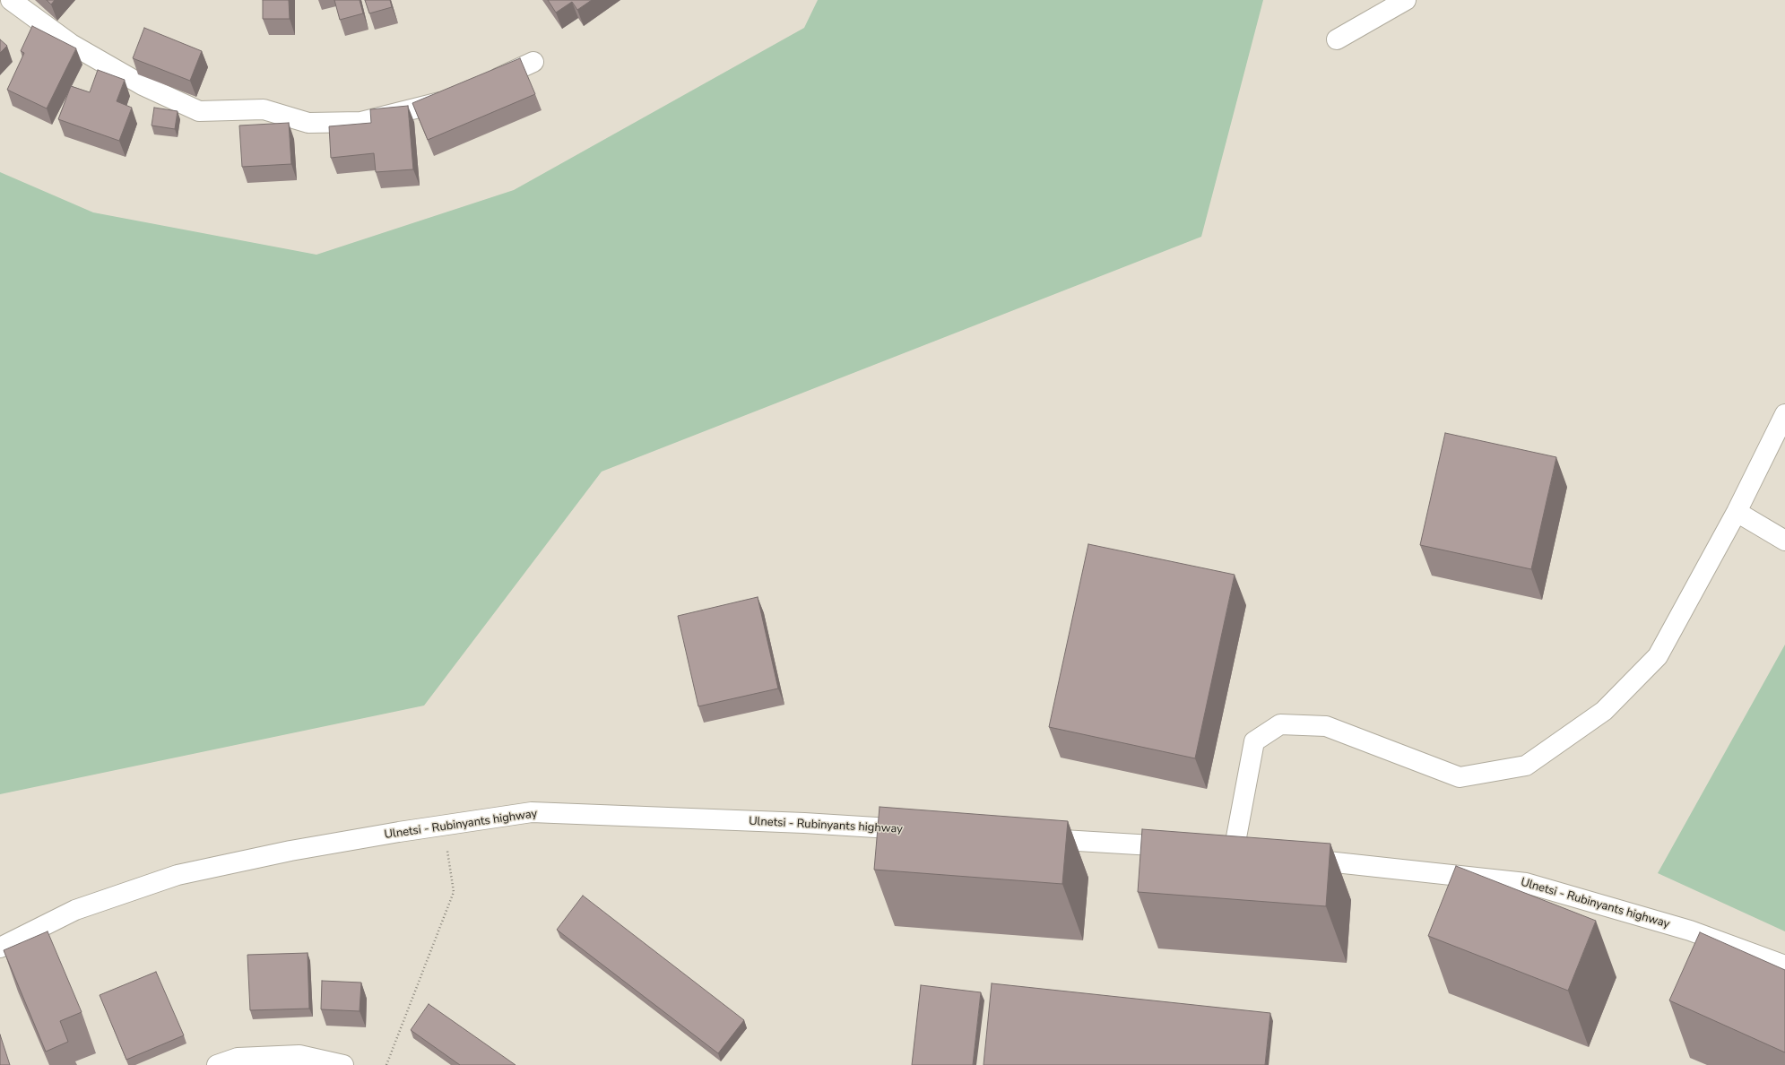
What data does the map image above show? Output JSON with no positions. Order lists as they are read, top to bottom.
{
  "streets": {
    "street": ["Ulnetsi - Rubinyants highway"]
  }
}
